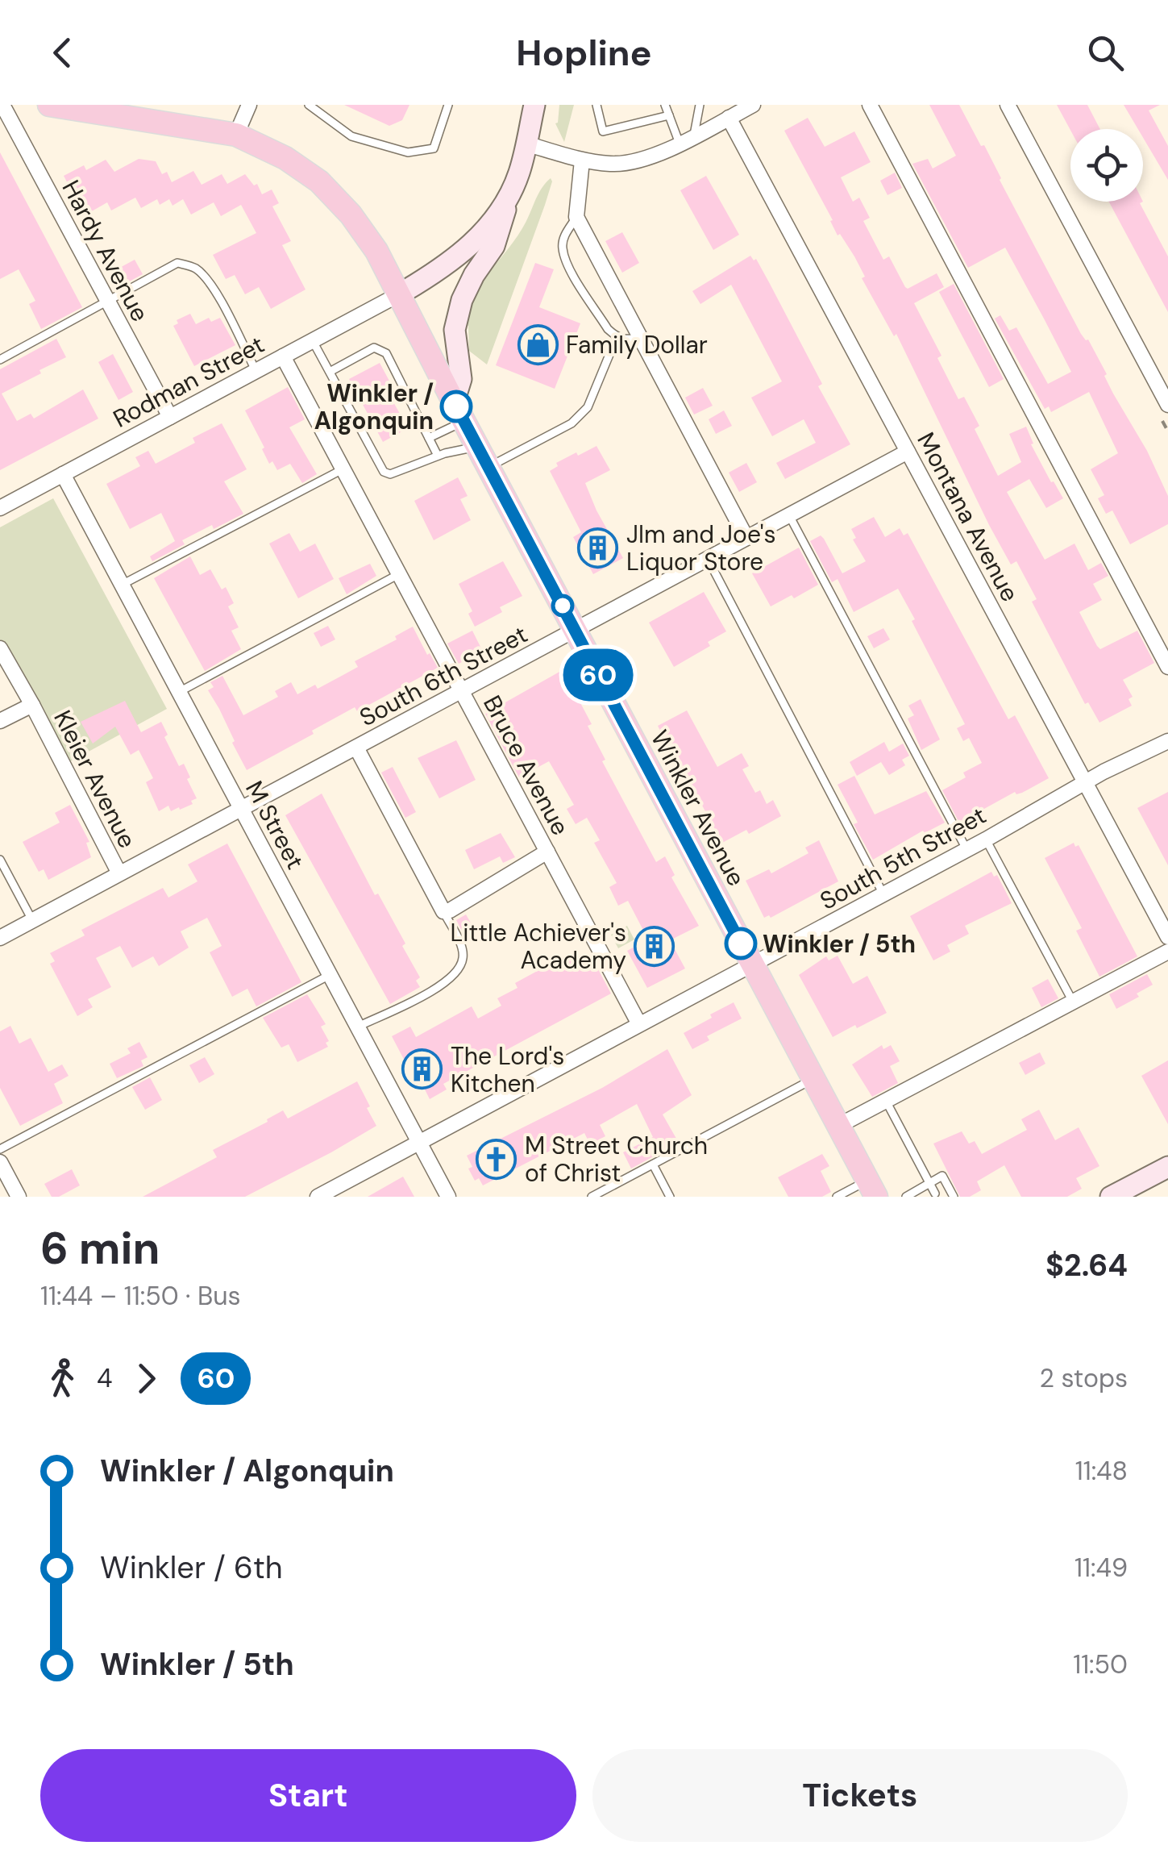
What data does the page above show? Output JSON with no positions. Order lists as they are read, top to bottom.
{
  "streets": {
    "main road": ["Winkler Avenue"],
    "street": [
      "Hardy Avenue",
      "Rodman Street",
      "Montana Avenue",
      "South 6th Street",
      "Bruce Avenue",
      "Kleier Avenue",
      "M Street",
      "South 5th Street"
    ]
  },
  "crossings": [
    ["Hardy Avenue", "Rodman Street"],
    ["Rodman Street", "Bruce Avenue"],
    ["Rodman Street", "Winkler Avenue"],
    ["Rodman Street", "M Street"],
    ["Montana Avenue", "South 6th Street"],
    ["Montana Avenue", "South 5th Street"],
    ["South 6th Street", "Bruce Avenue"],
    ["South 6th Street", "Kleier Avenue"],
    ["South 6th Street", "Winkler Avenue"],
    ["South 6th Street", "M Street"],
    ["Bruce Avenue", "South 5th Street"],
    ["Winkler Avenue", "South 5th Street"],
    ["M Street", "South 5th Street"]
  ],
  "places": {
    "shop": ["Family Dollar"],
    "other": ["Winkler / Algonquin", "Winkler / 5th"],
    "building": ["JIm and Joe's Liquor Store", "Little Achiever's Academy", "The Lord's Kitchen"],
    "church": ["M Street Church of Christ"]
  },
  "lines": ["bus line 60"],
  "page": {
    "header": "Hopline",
    "on_map": "60",
    "heading": ["6 min", "11:44 – 11:50 · Bus", "$2.64"],
    "legs": ["4", "60", "2 stops"],
    "list": [
      {
        "name": "Winkler / Algonquin",
        "value": "11:48"
      },
      {
        "name": "Winkler / 6th",
        "value": "11:49"
      },
      {
        "name": "Winkler / 5th",
        "value": "11:50"
      }
    ],
    "buttons": ["Start", "Tickets"]
  }
}
